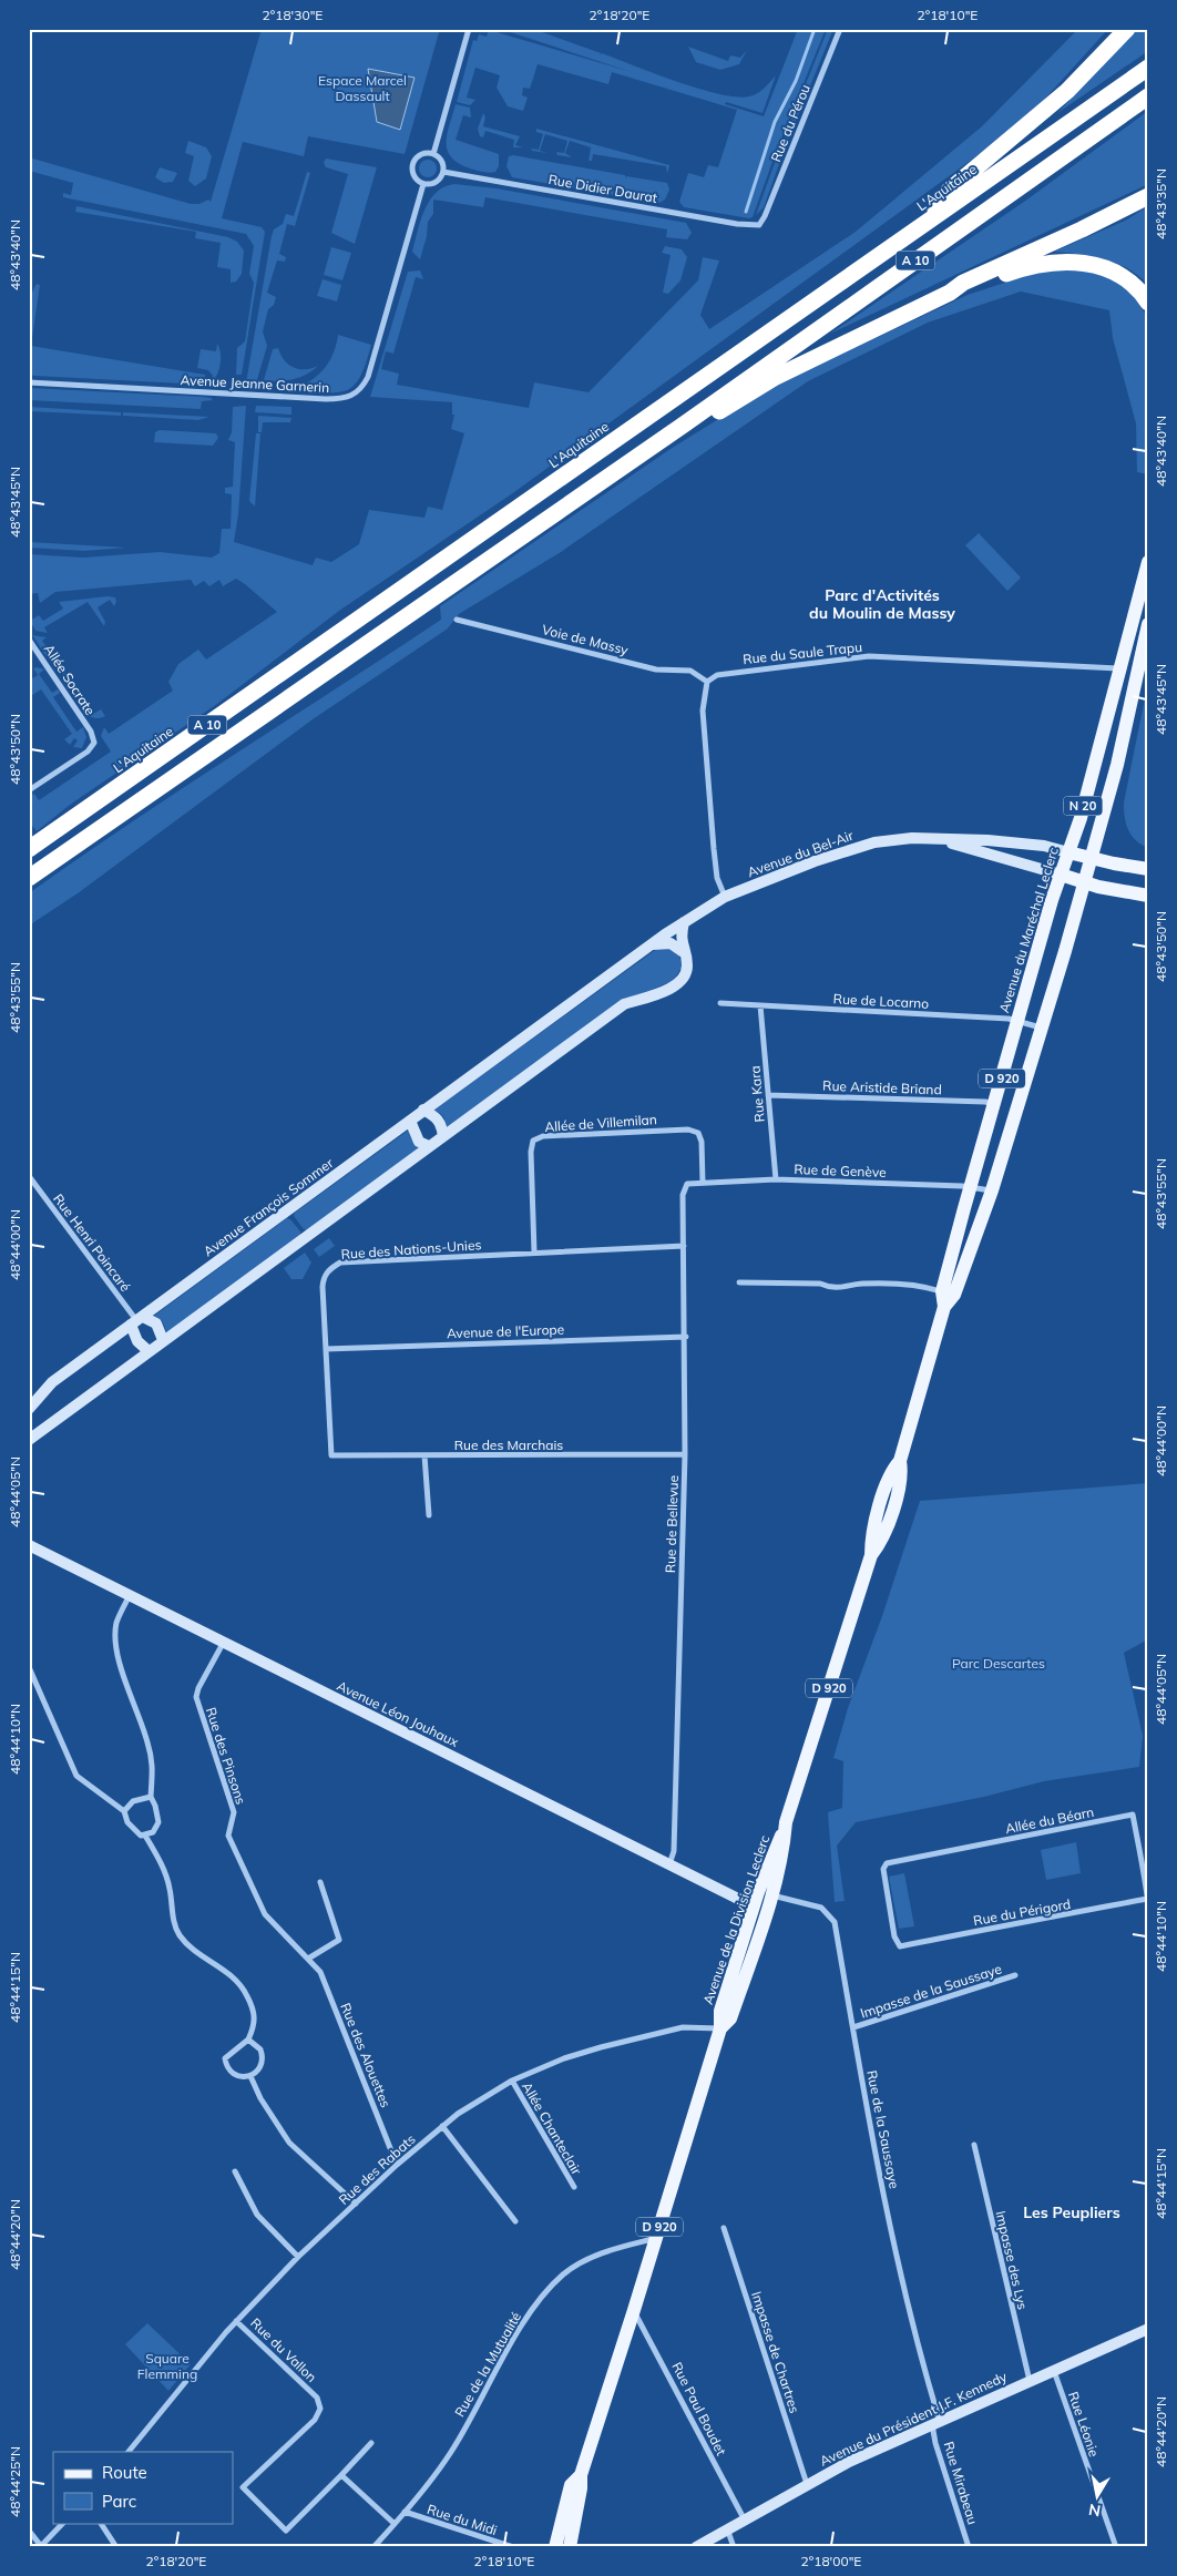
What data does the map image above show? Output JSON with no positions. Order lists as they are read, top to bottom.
{
  "streets": {
    "highway": ["L'Aquitaine", "A 10"],
    "main road": [
      "N 20",
      "Avenue du Maréchal Leclerc",
      "D 920",
      "Avenue de la Division Leclerc"
    ],
    "street": [
      "Rue du Pérou",
      "Rue Didier Daurat",
      "Avenue Jeanne Garnerin",
      "Voie de Massy",
      "Rue du Saule Trapu",
      "Allée Socrate",
      "Avenue du Bel-Air",
      "Rue de Locarno",
      "Rue Aristide Briand",
      "Rue Kara",
      "Allée de Villemilan",
      "Rue de Genève",
      "Avenue François Sommer",
      "Rue Henri Poincaré",
      "Rue des Nations-Unies",
      "Avenue de l'Europe",
      "Rue des Marchais",
      "Rue de Bellevue",
      "Avenue Léon Jouhaux",
      "Rue des Pinsons",
      "Allée du Béarn",
      "Rue du Périgord",
      "Impasse de la Saussaye",
      "Rue des Alouettes",
      "Allée Chanteclair",
      "Rue de la Saussaye",
      "Rue des Rabats",
      "Impasse des Lys",
      "Rue du Vallon",
      "Impasse de Chartres",
      "Rue de la Mutualité",
      "Rue Paul Boudet",
      "Avenue du Président J.F. Kennedy",
      "Rue Léonie",
      "Rue Mirabeau",
      "Rue du Midi"
    ]
  },
  "crossings": [
    ["Rue du Pérou", "Rue Didier Daurat"],
    ["Rue Didier Daurat", "Avenue Jeanne Garnerin"],
    ["Voie de Massy", "Rue du Saule Trapu"],
    ["Rue du Saule Trapu", "Avenue du Maréchal Leclerc"],
    ["Avenue du Bel-Air", "Avenue du Maréchal Leclerc"],
    ["Avenue du Maréchal Leclerc", "Rue de Locarno"],
    ["Avenue du Maréchal Leclerc", "Rue Aristide Briand"],
    ["Avenue du Maréchal Leclerc", "Rue de Genève"],
    ["Avenue du Maréchal Leclerc", "Avenue de la Division Leclerc"],
    ["Rue de Locarno", "Rue Kara"],
    ["D 920", "Avenue Léon Jouhaux"],
    ["D 920", "Avenue de la Division Leclerc"],
    ["D 920", "Rue de la Saussaye"],
    ["D 920", "Rue des Rabats"],
    ["D 920", "Rue de la Mutualité"],
    ["D 920", "Rue Paul Boudet"],
    ["Rue Aristide Briand", "Rue Kara"],
    ["Rue Kara", "Rue de Genève"],
    ["Allée de Villemilan", "Rue de Genève"],
    ["Allée de Villemilan", "Rue des Nations-Unies"],
    ["Rue de Genève", "Rue de Bellevue"],
    ["Avenue François Sommer", "Rue Henri Poincaré"],
    ["Rue des Nations-Unies", "Avenue de l'Europe"],
    ["Rue des Nations-Unies", "Rue des Marchais"],
    ["Rue des Nations-Unies", "Rue de Bellevue"],
    ["Avenue de l'Europe", "Rue de Bellevue"],
    ["Rue des Marchais", "Rue de Bellevue"],
    ["Rue de Bellevue", "Avenue Léon Jouhaux"],
    ["Avenue Léon Jouhaux", "Rue des Pinsons"],
    ["Avenue Léon Jouhaux", "Avenue de la Division Leclerc"],
    ["Avenue Léon Jouhaux", "Rue de la Saussaye"],
    ["Rue des Pinsons", "Rue des Alouettes"],
    ["Allée du Béarn", "Rue du Périgord"],
    ["Avenue de la Division Leclerc", "Rue de la Saussaye"],
    ["Avenue de la Division Leclerc", "Rue des Rabats"],
    ["Impasse de la Saussaye", "Rue de la Saussaye"],
    ["Rue des Alouettes", "Rue des Rabats"],
    ["Allée Chanteclair", "Rue des Rabats"],
    ["Rue de la Saussaye", "Avenue du Président J.F. Kennedy"],
    ["Rue de la Saussaye", "Rue Mirabeau"],
    ["Rue des Rabats", "Rue du Vallon"],
    ["Impasse des Lys", "Avenue du Président J.F. Kennedy"],
    ["Impasse de Chartres", "Avenue du Président J.F. Kennedy"],
    ["Rue de la Mutualité", "Rue du Midi"],
    ["Rue Paul Boudet", "Avenue du Président J.F. Kennedy"],
    ["Avenue du Président J.F. Kennedy", "Rue Léonie"],
    ["Avenue du Président J.F. Kennedy", "Rue Mirabeau"]
  ],
  "districts": ["Parc d'Activités du Moulin de Massy", "Les Peupliers"],
  "parks": ["Espace Marcel Dassault", "Parc Descartes", "Square Flemming"],
  "legend": ["Route", "Parc"],
  "north": "bottom",
  "coordinates": [
    "2°18'30\"E",
    "2°18'20\"E",
    "2°18'10\"E",
    "48°43'35\"N",
    "48°43'40\"N",
    "48°43'45\"N",
    "48°43'50\"N",
    "48°43'55\"N",
    "48°44'00\"N",
    "48°44'05\"N",
    "48°44'10\"N",
    "48°44'15\"N",
    "48°44'20\"N",
    "48°44'25\"N",
    "2°18'00\"E"
  ]
}
